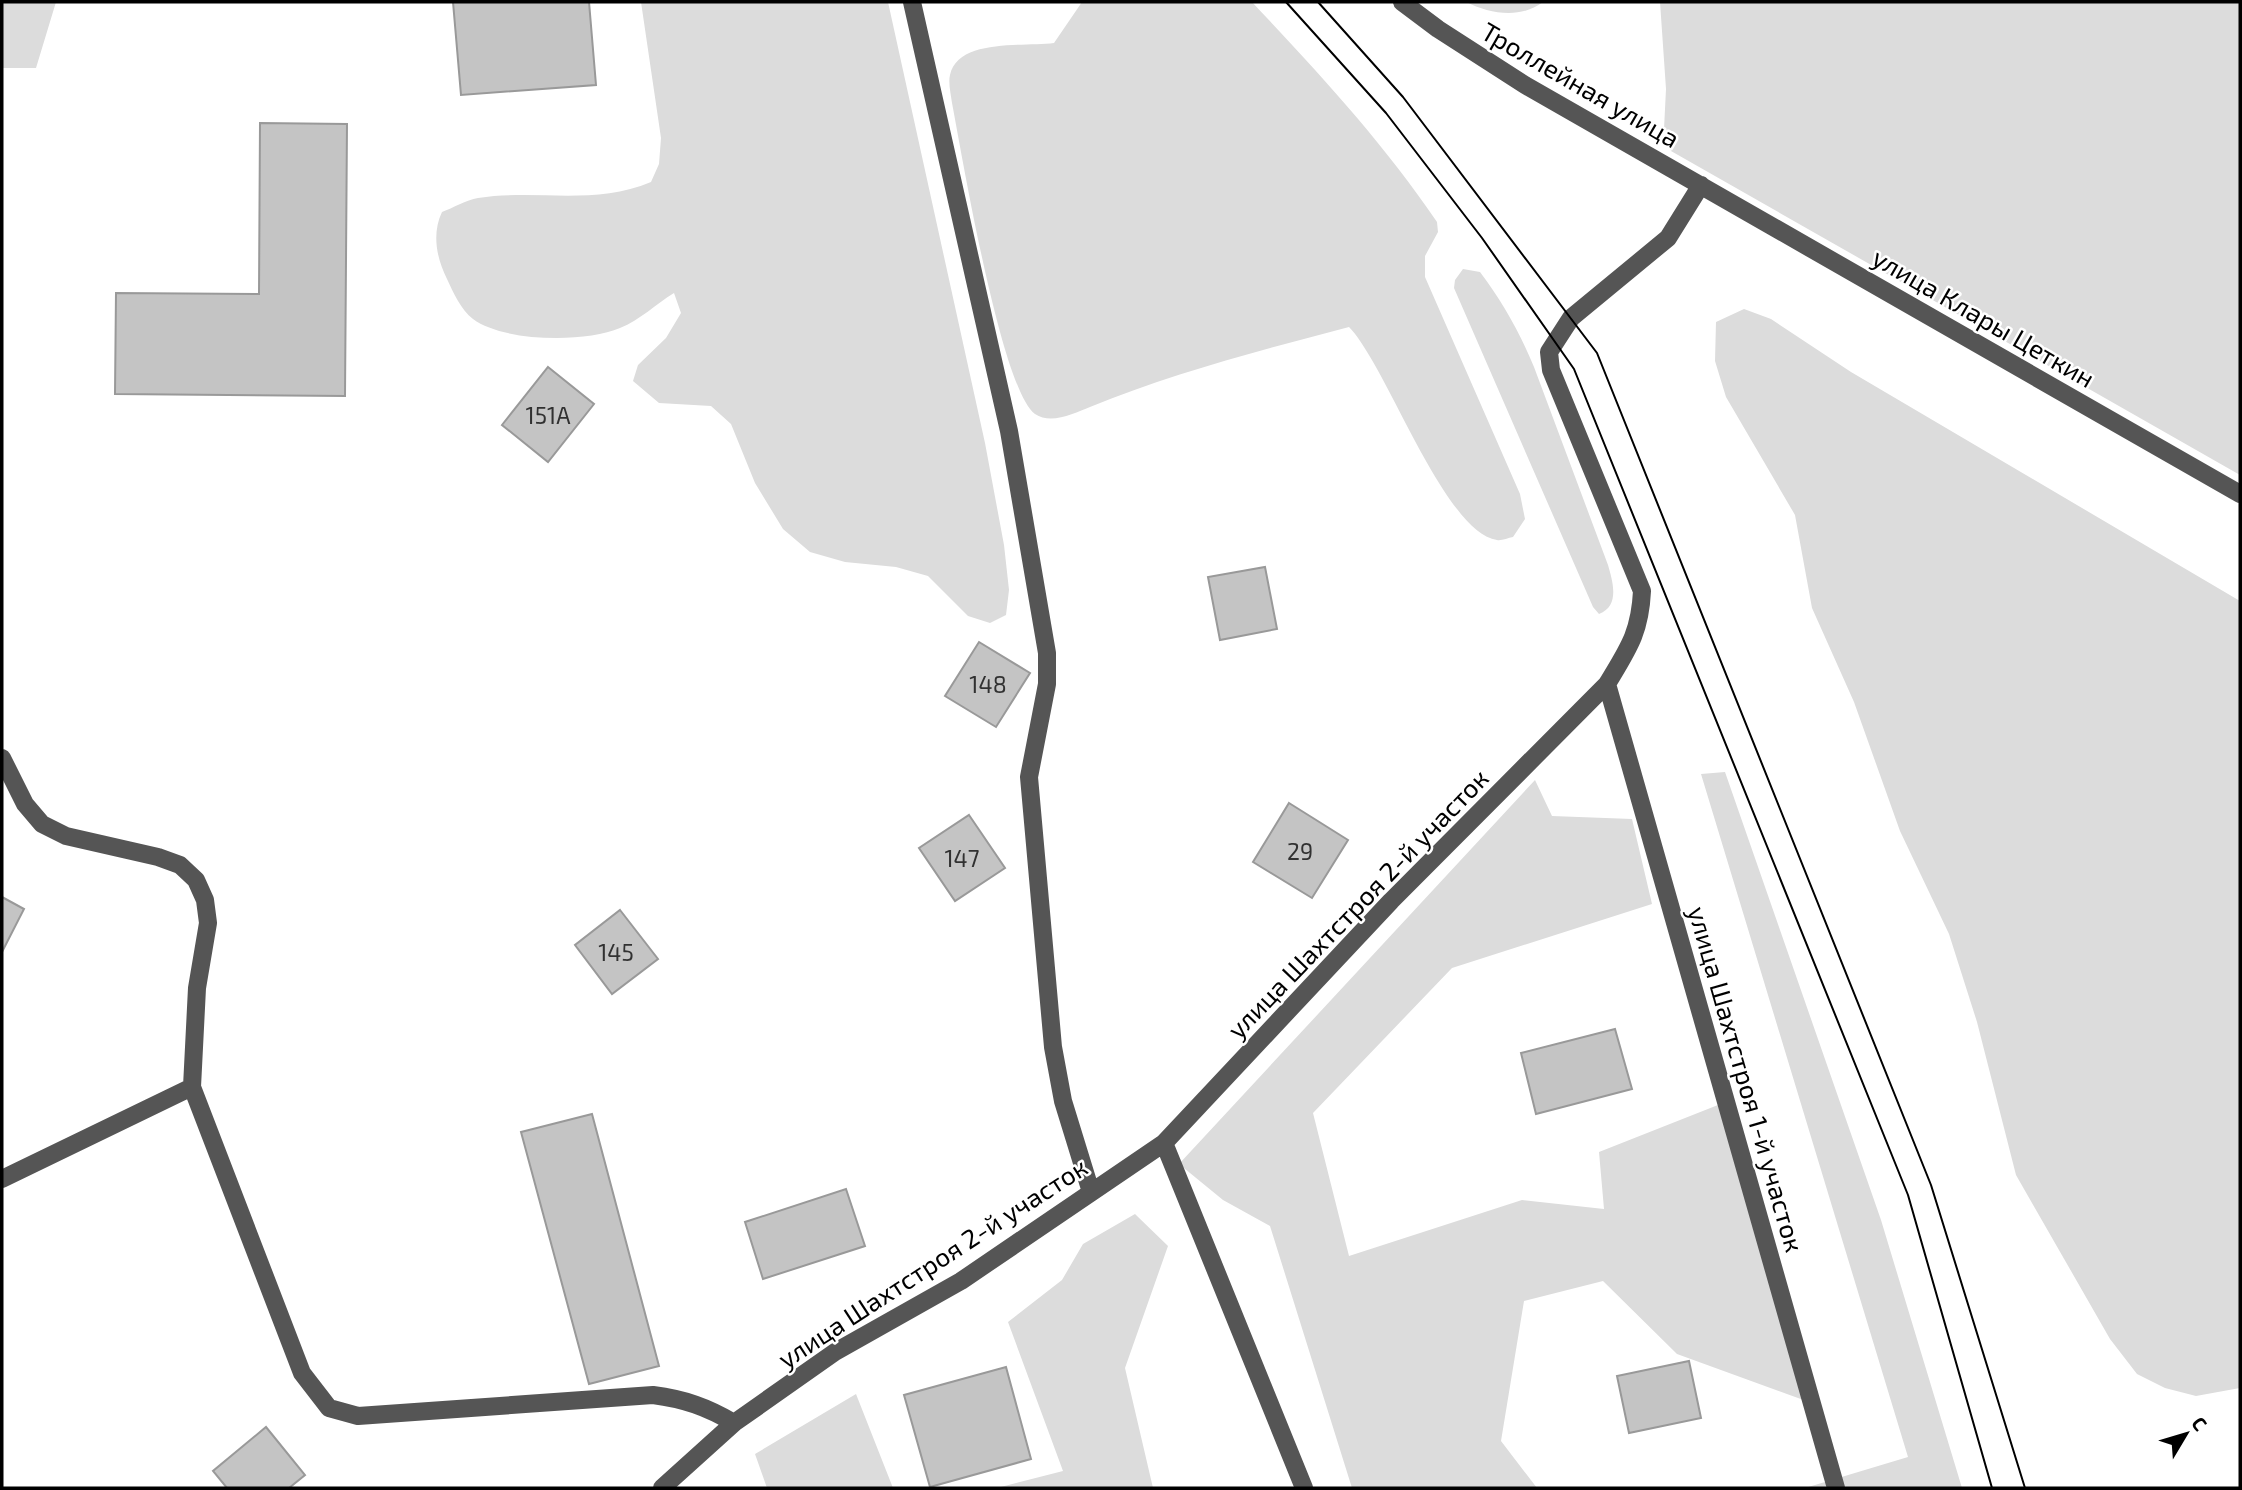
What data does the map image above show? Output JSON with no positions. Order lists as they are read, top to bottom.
{
  "streets": {
    "street": [
      "Троллейная улица",
      "улица Клары Цеткин",
      "улица Шахтстроя 2-й участок",
      "улица Шахтстроя 1-й участок"
    ]
  },
  "crossings": [
    ["Троллейная улица", "улица Клары Цеткин"],
    ["Троллейная улица", "улица Шахтстроя 2-й участок"],
    ["улица Клары Цеткин", "улица Шахтстроя 2-й участок"],
    ["улица Шахтстроя 2-й участок", "улица Шахтстроя 1-й участок"]
  ],
  "house_numbers": [
    "151А",
    "148",
    "29",
    "147",
    "145"
  ],
  "north": "top right"
}
